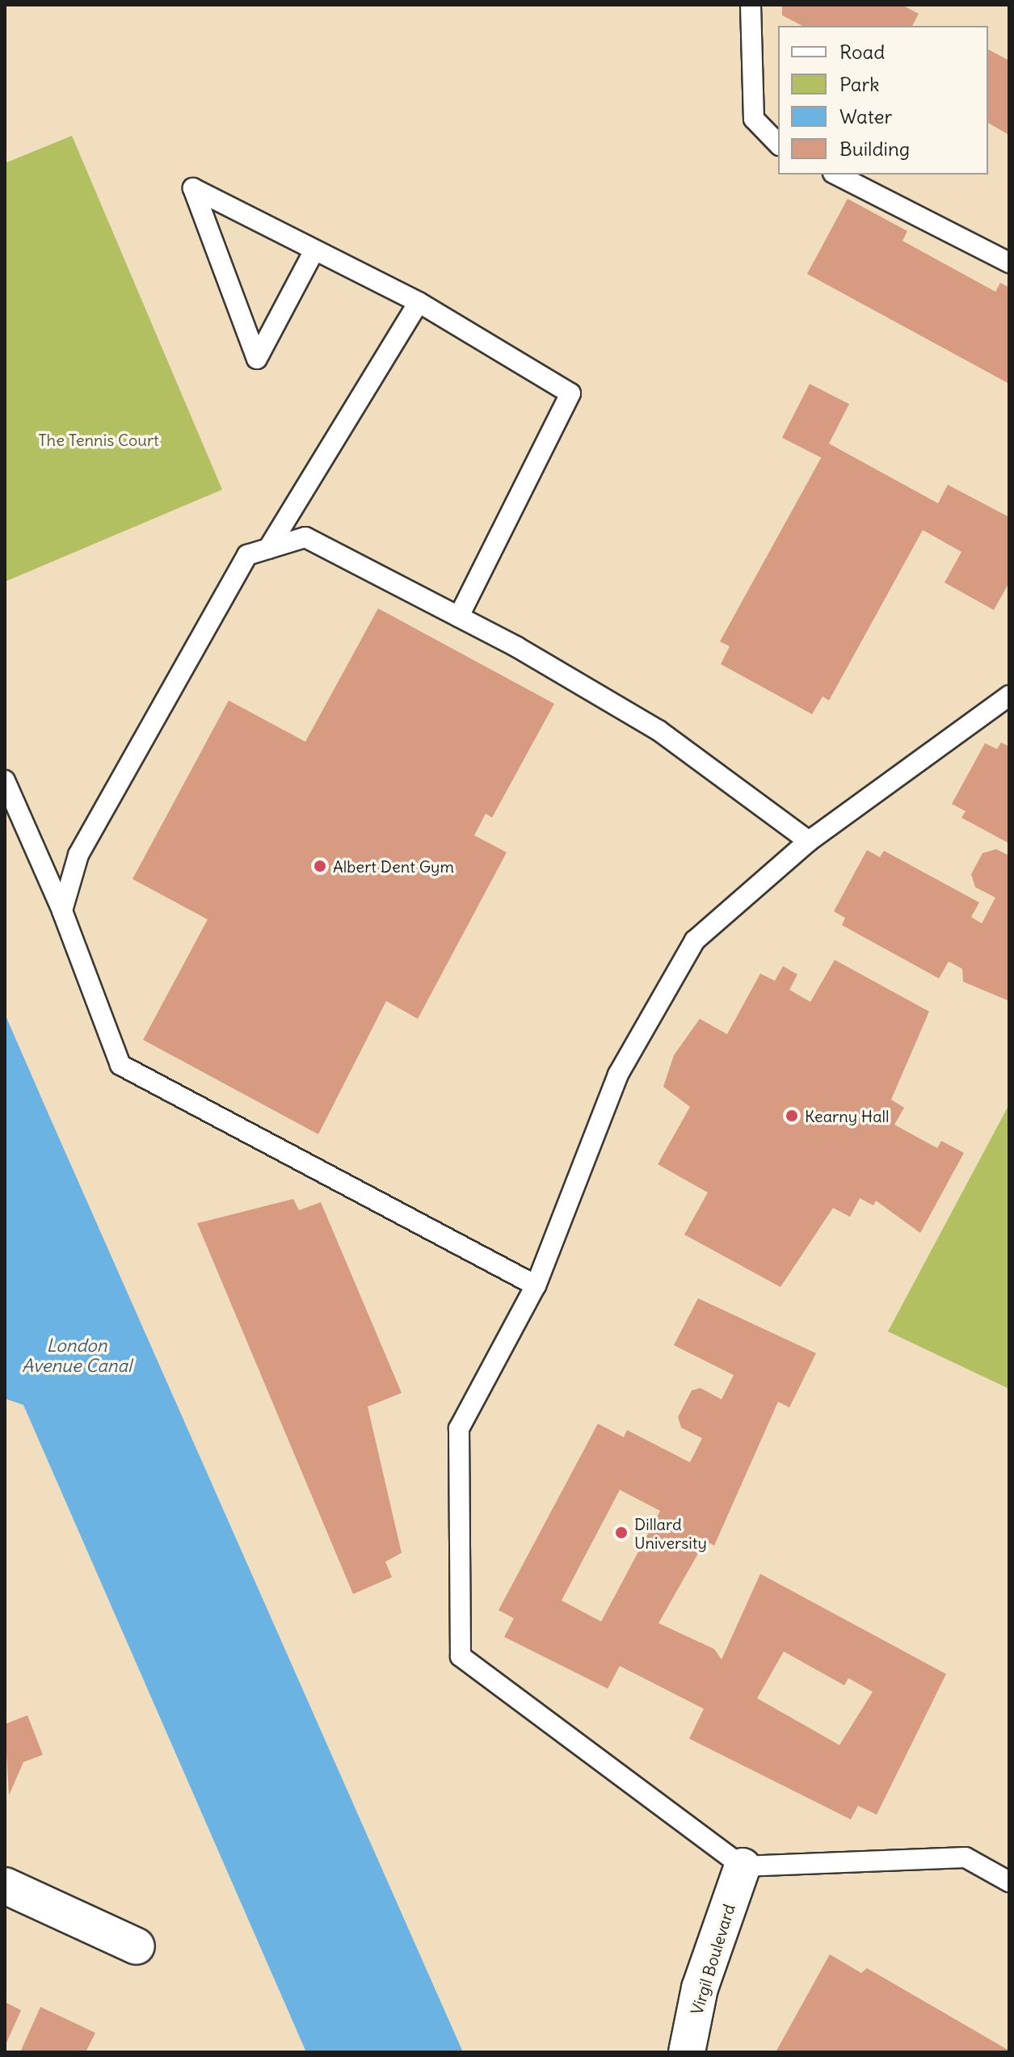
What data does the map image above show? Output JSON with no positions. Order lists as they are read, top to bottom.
{
  "streets": {
    "street": ["Virgil Boulevard"]
  },
  "water": ["London Avenue Canal"],
  "parks": ["The Tennis Court"],
  "places": ["Albert Dent Gym", "Kearny Hall", "Dillard University"],
  "legend": [
    "Road",
    "Park",
    "Water",
    "Building"
  ]
}
